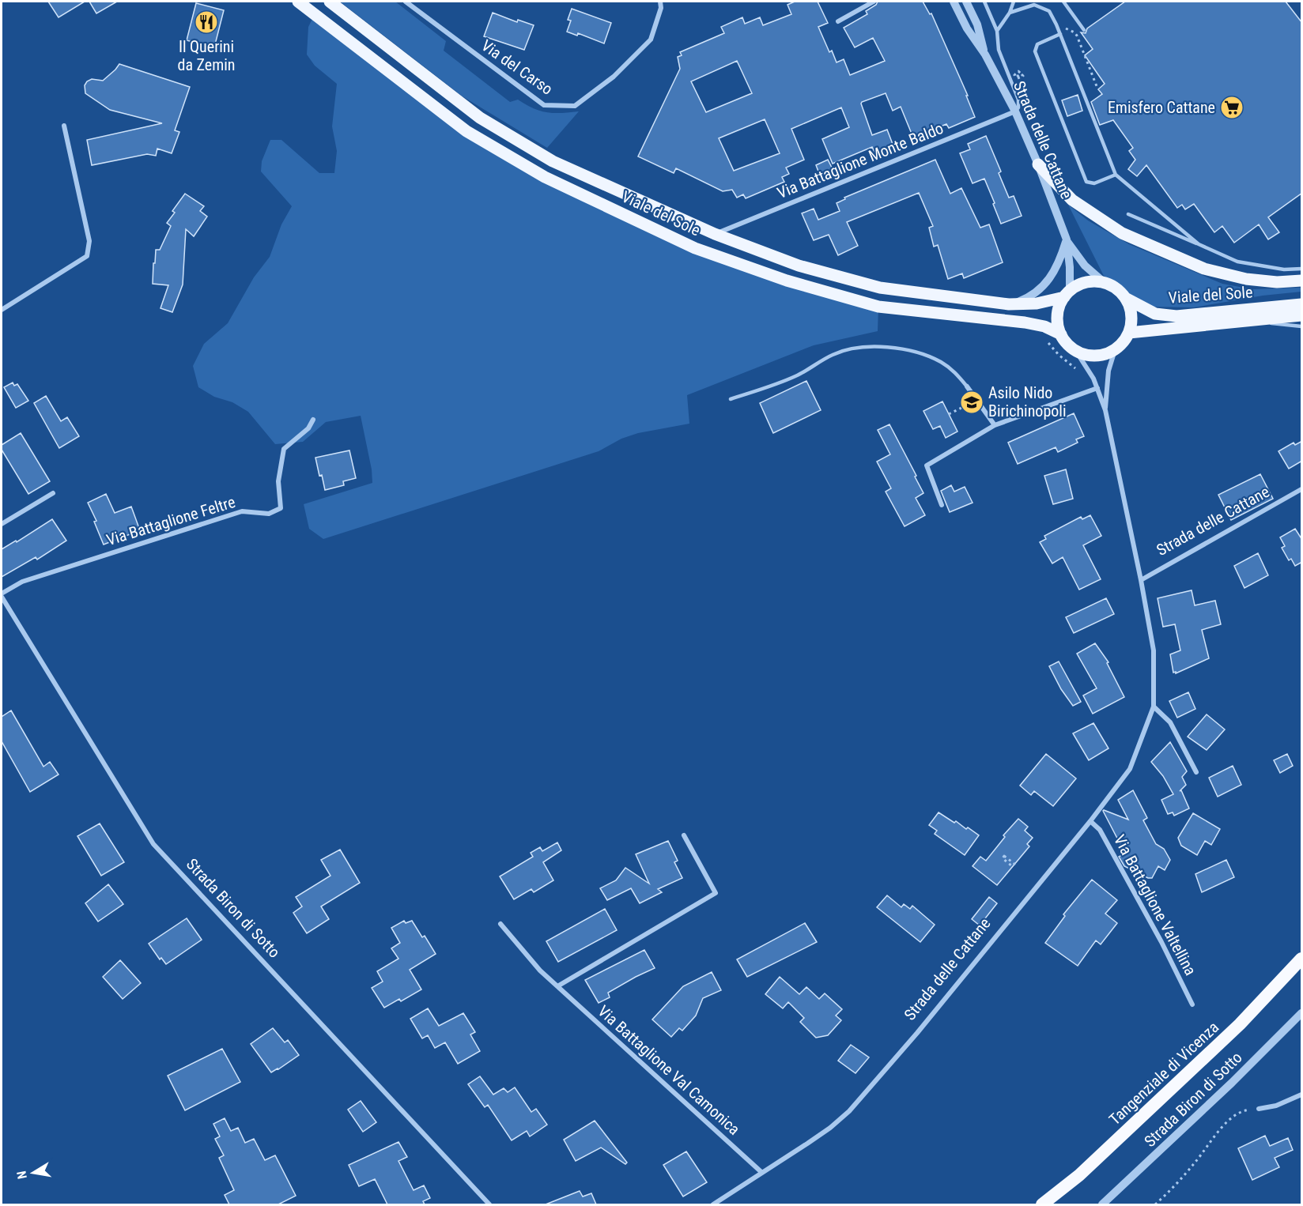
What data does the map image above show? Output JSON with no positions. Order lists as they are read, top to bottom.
{
  "streets": {
    "highway": ["Tangenziale di Vicenza"],
    "main road": ["Viale del Sole"],
    "street": [
      "Via del Carso",
      "Strada delle Cattane",
      "Via Battaglione Monte Baldo",
      "Via Battaglione Feltre",
      "Via Battaglione Valtellina",
      "Strada Biron di Sotto",
      "Via Battaglione Val Camonica"
    ]
  },
  "crossings": [
    ["Strada delle Cattane", "Via Battaglione Monte Baldo"],
    ["Strada delle Cattane", "Viale del Sole"],
    ["Strada delle Cattane", "Via Battaglione Valtellina"],
    ["Strada delle Cattane", "Via Battaglione Val Camonica"],
    ["Via Battaglione Monte Baldo", "Viale del Sole"],
    ["Via Battaglione Feltre", "Strada Biron di Sotto"]
  ],
  "places": {
    "restaurant": ["Il Querini da Zemin"],
    "supermarket": ["Emisfero Cattane"],
    "school or university": ["Asilo Nido Birichinopoli"]
  },
  "north": "left"
}
